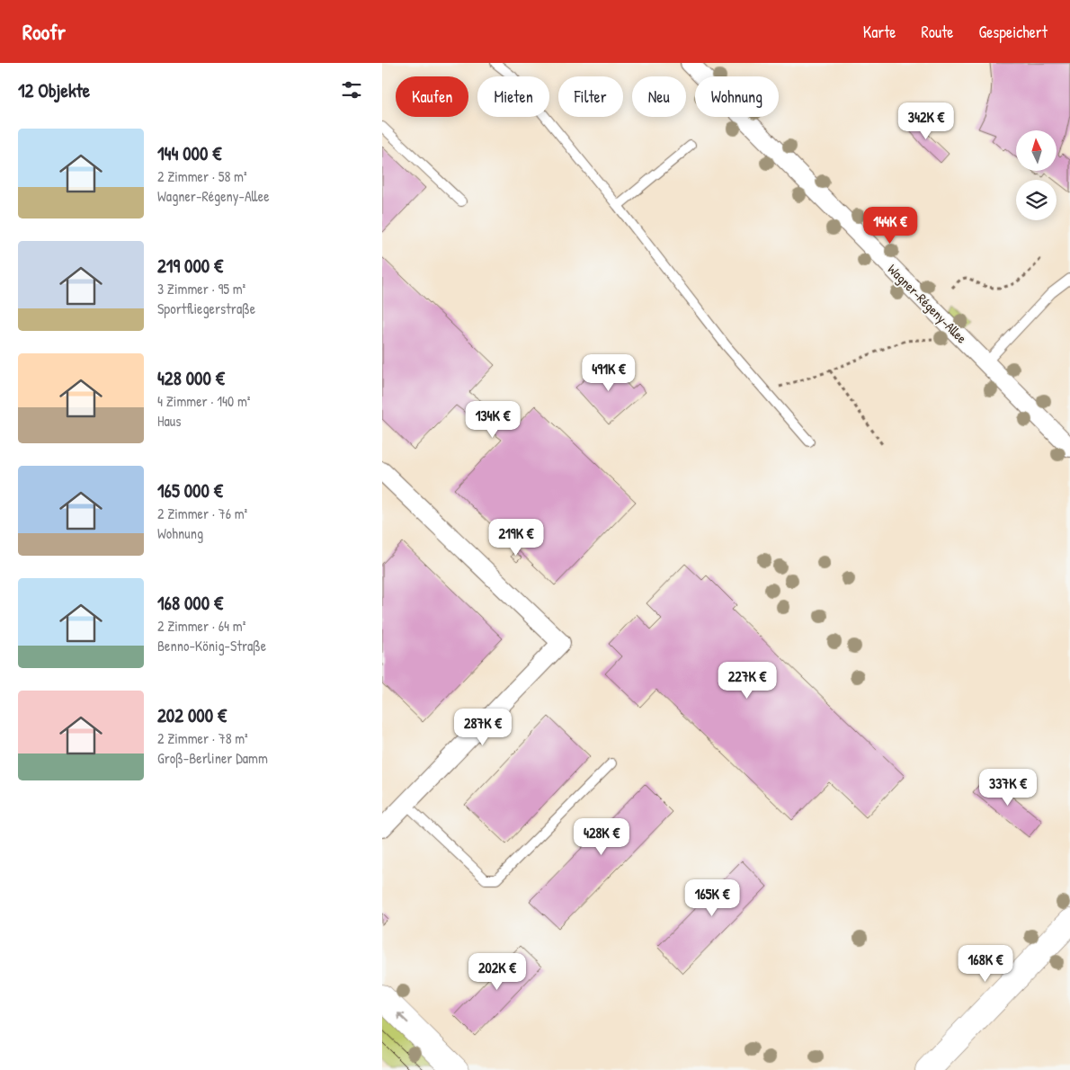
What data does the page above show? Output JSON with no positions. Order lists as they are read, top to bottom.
{
  "streets": {
    "street": ["Wagner-Régeny-Allee"]
  },
  "north": "top",
  "page": {
    "header": "Roofr",
    "nav": ["Karte", "Route", "Gespeichert"],
    "heading": "12 Objekte",
    "chip": [
      "Kaufen",
      "Mieten",
      "Filter",
      "Neu",
      "Wohnung"
    ],
    "price": [
      "342K €",
      "144K €",
      "491K €",
      "134K €",
      "219K €",
      "227K €",
      "287K €",
      "337K €",
      "428K €",
      "165K €",
      "168K €",
      "202K €"
    ],
    "list": [
      {
        "name": "144 000 €",
        "note": "2 Zimmer · 58 m² · Wagner-Régeny-Allee"
      },
      {
        "name": "219 000 €",
        "note": "3 Zimmer · 95 m² · Sportfliegerstraße"
      },
      {
        "name": "428 000 €",
        "note": "4 Zimmer · 140 m² · Haus"
      },
      {
        "name": "165 000 €",
        "note": "2 Zimmer · 76 m² · Wohnung"
      },
      {
        "name": "168 000 €",
        "note": "2 Zimmer · 64 m² · Benno-König-Straße"
      },
      {
        "name": "202 000 €",
        "note": "2 Zimmer · 78 m² · Groß-Berliner Damm"
      }
    ]
  }
}
